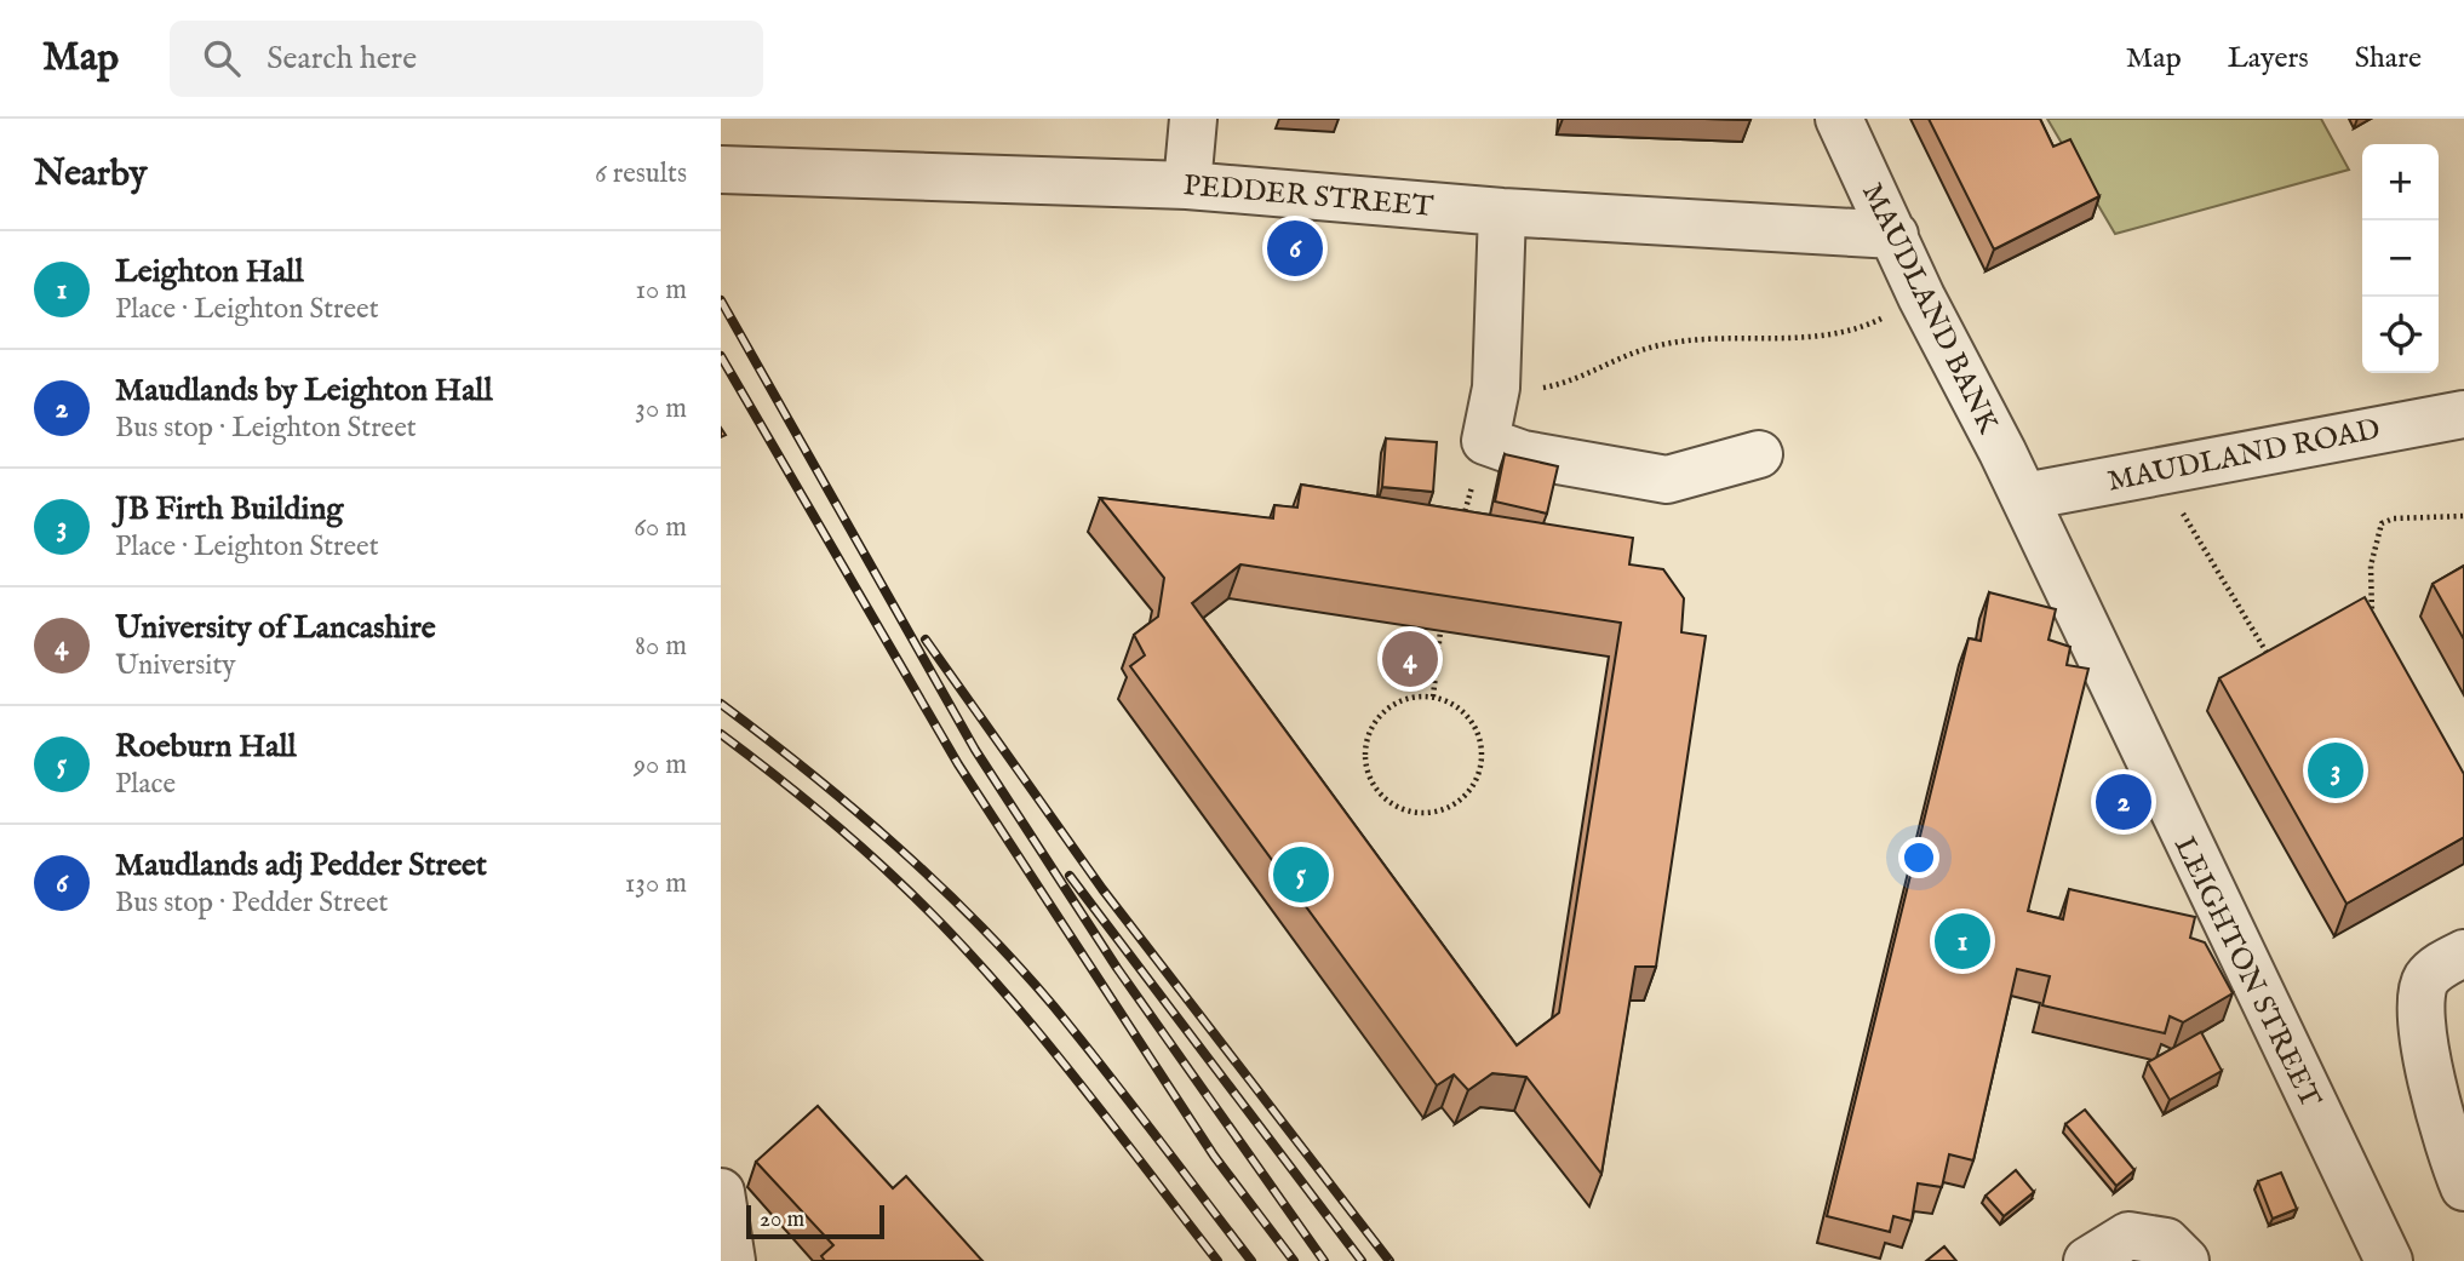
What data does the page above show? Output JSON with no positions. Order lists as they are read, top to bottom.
{
  "streets": {
    "street": [
      "PEDDER STREET",
      "MAUDLAND BANK",
      "MAUDLAND ROAD",
      "LEIGHTON STREET"
    ]
  },
  "crossings": [
    ["PEDDER STREET", "MAUDLAND BANK"],
    ["MAUDLAND BANK", "MAUDLAND ROAD"],
    ["MAUDLAND BANK", "LEIGHTON STREET"],
    ["MAUDLAND ROAD", "LEIGHTON STREET"]
  ],
  "scale_bar": "20 m",
  "page": {
    "header": "Map",
    "search": "Search here",
    "nav": ["Map", "Layers", "Share"],
    "heading": ["Nearby", "6 results"],
    "map_buttons": ["+", "−"],
    "pins": [
      "6",
      "4",
      "3",
      "2",
      "5",
      "1"
    ],
    "list": [
      {
        "mark": "1",
        "name": "Leighton Hall",
        "note": "Place · Leighton Street",
        "value": "10 m"
      },
      {
        "mark": "2",
        "name": "Maudlands by Leighton Hall",
        "note": "Bus stop · Leighton Street",
        "value": "30 m"
      },
      {
        "mark": "3",
        "name": "JB Firth Building",
        "note": "Place · Leighton Street",
        "value": "60 m"
      },
      {
        "mark": "4",
        "name": "University of Lancashire",
        "note": "University",
        "value": "80 m"
      },
      {
        "mark": "5",
        "name": "Roeburn Hall",
        "note": "Place",
        "value": "90 m"
      },
      {
        "mark": "6",
        "name": "Maudlands adj Pedder Street",
        "note": "Bus stop · Pedder Street",
        "value": "130 m"
      }
    ],
    "scale": "20 m"
  }
}
